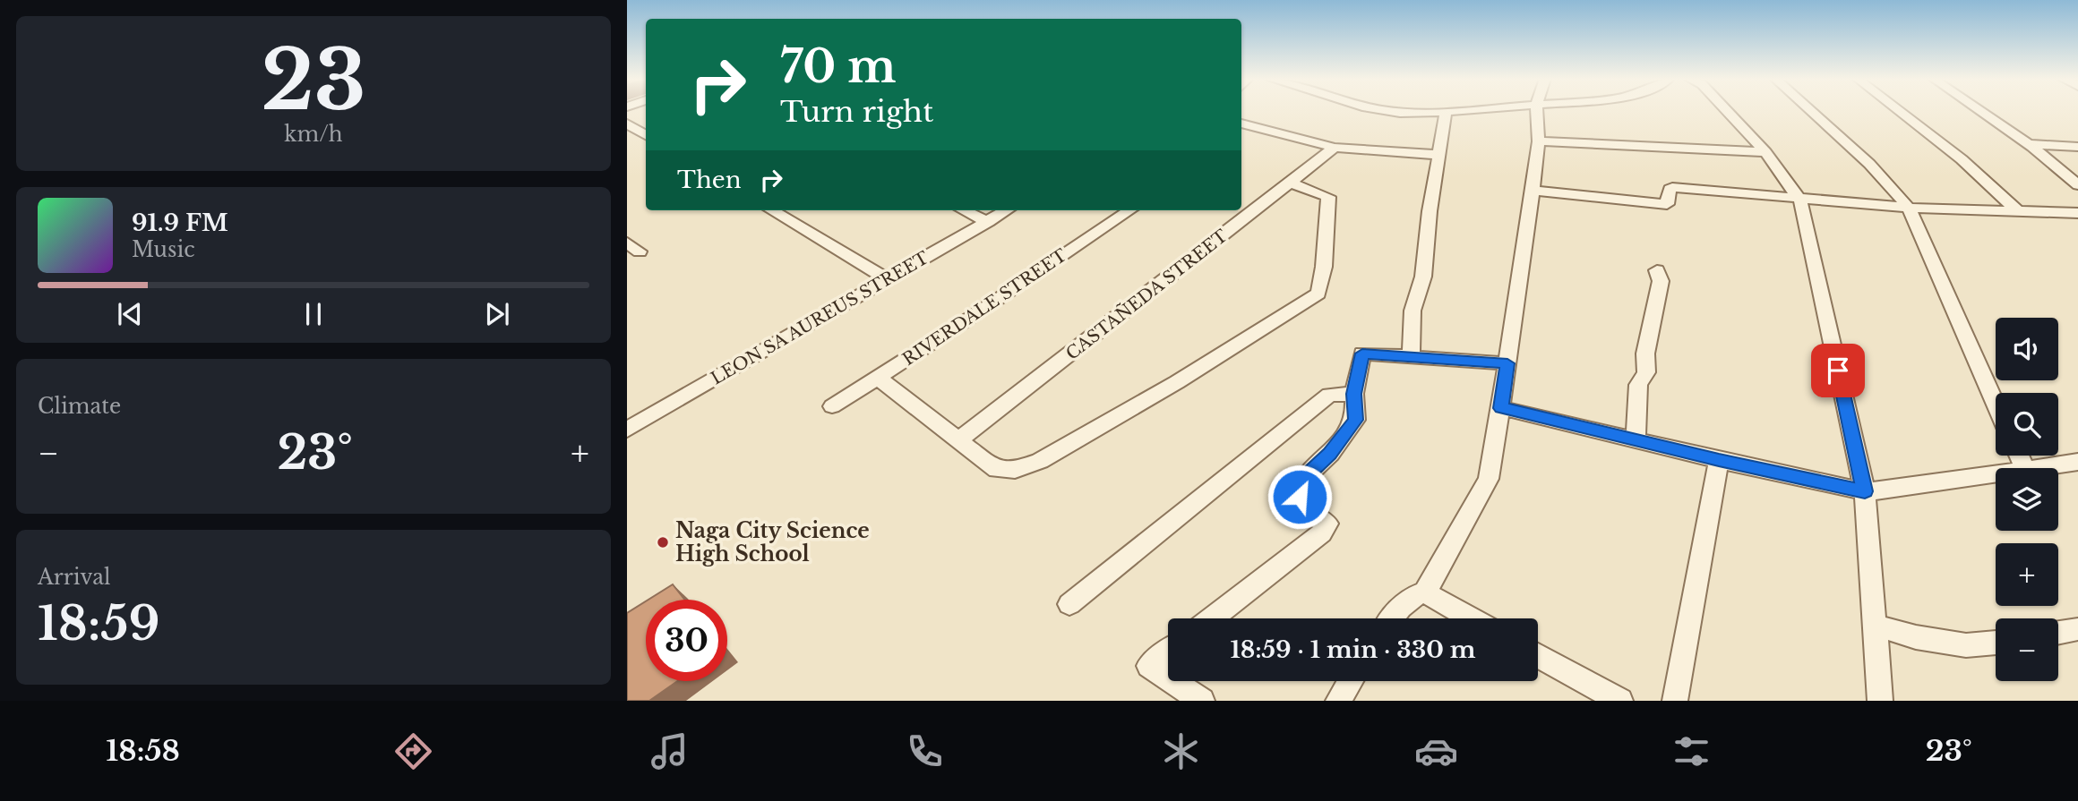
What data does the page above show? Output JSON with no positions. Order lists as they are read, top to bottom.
{
  "streets": {
    "street": ["CASTAÑEDA STREET", "RIVERDALE STREET", "LEON SA AUREUS STREET"]
  },
  "places": ["Naga City Science High School"],
  "page": {
    "tile": [
      ["23", "km/h"],
      "Climate",
      ["Arrival", "18:59"]
    ],
    "turn": ["70 m", "Turn right"],
    "then": "Then",
    "song": ["91.9 FM", "Music"],
    "map_buttons": ["+", "−"],
    "heat": ["−", "23°", "+"],
    "limit": "30",
    "trip": "18:59 · 1 min · 330 m",
    "tabs": ["18:58", "23°"]
  }
}
